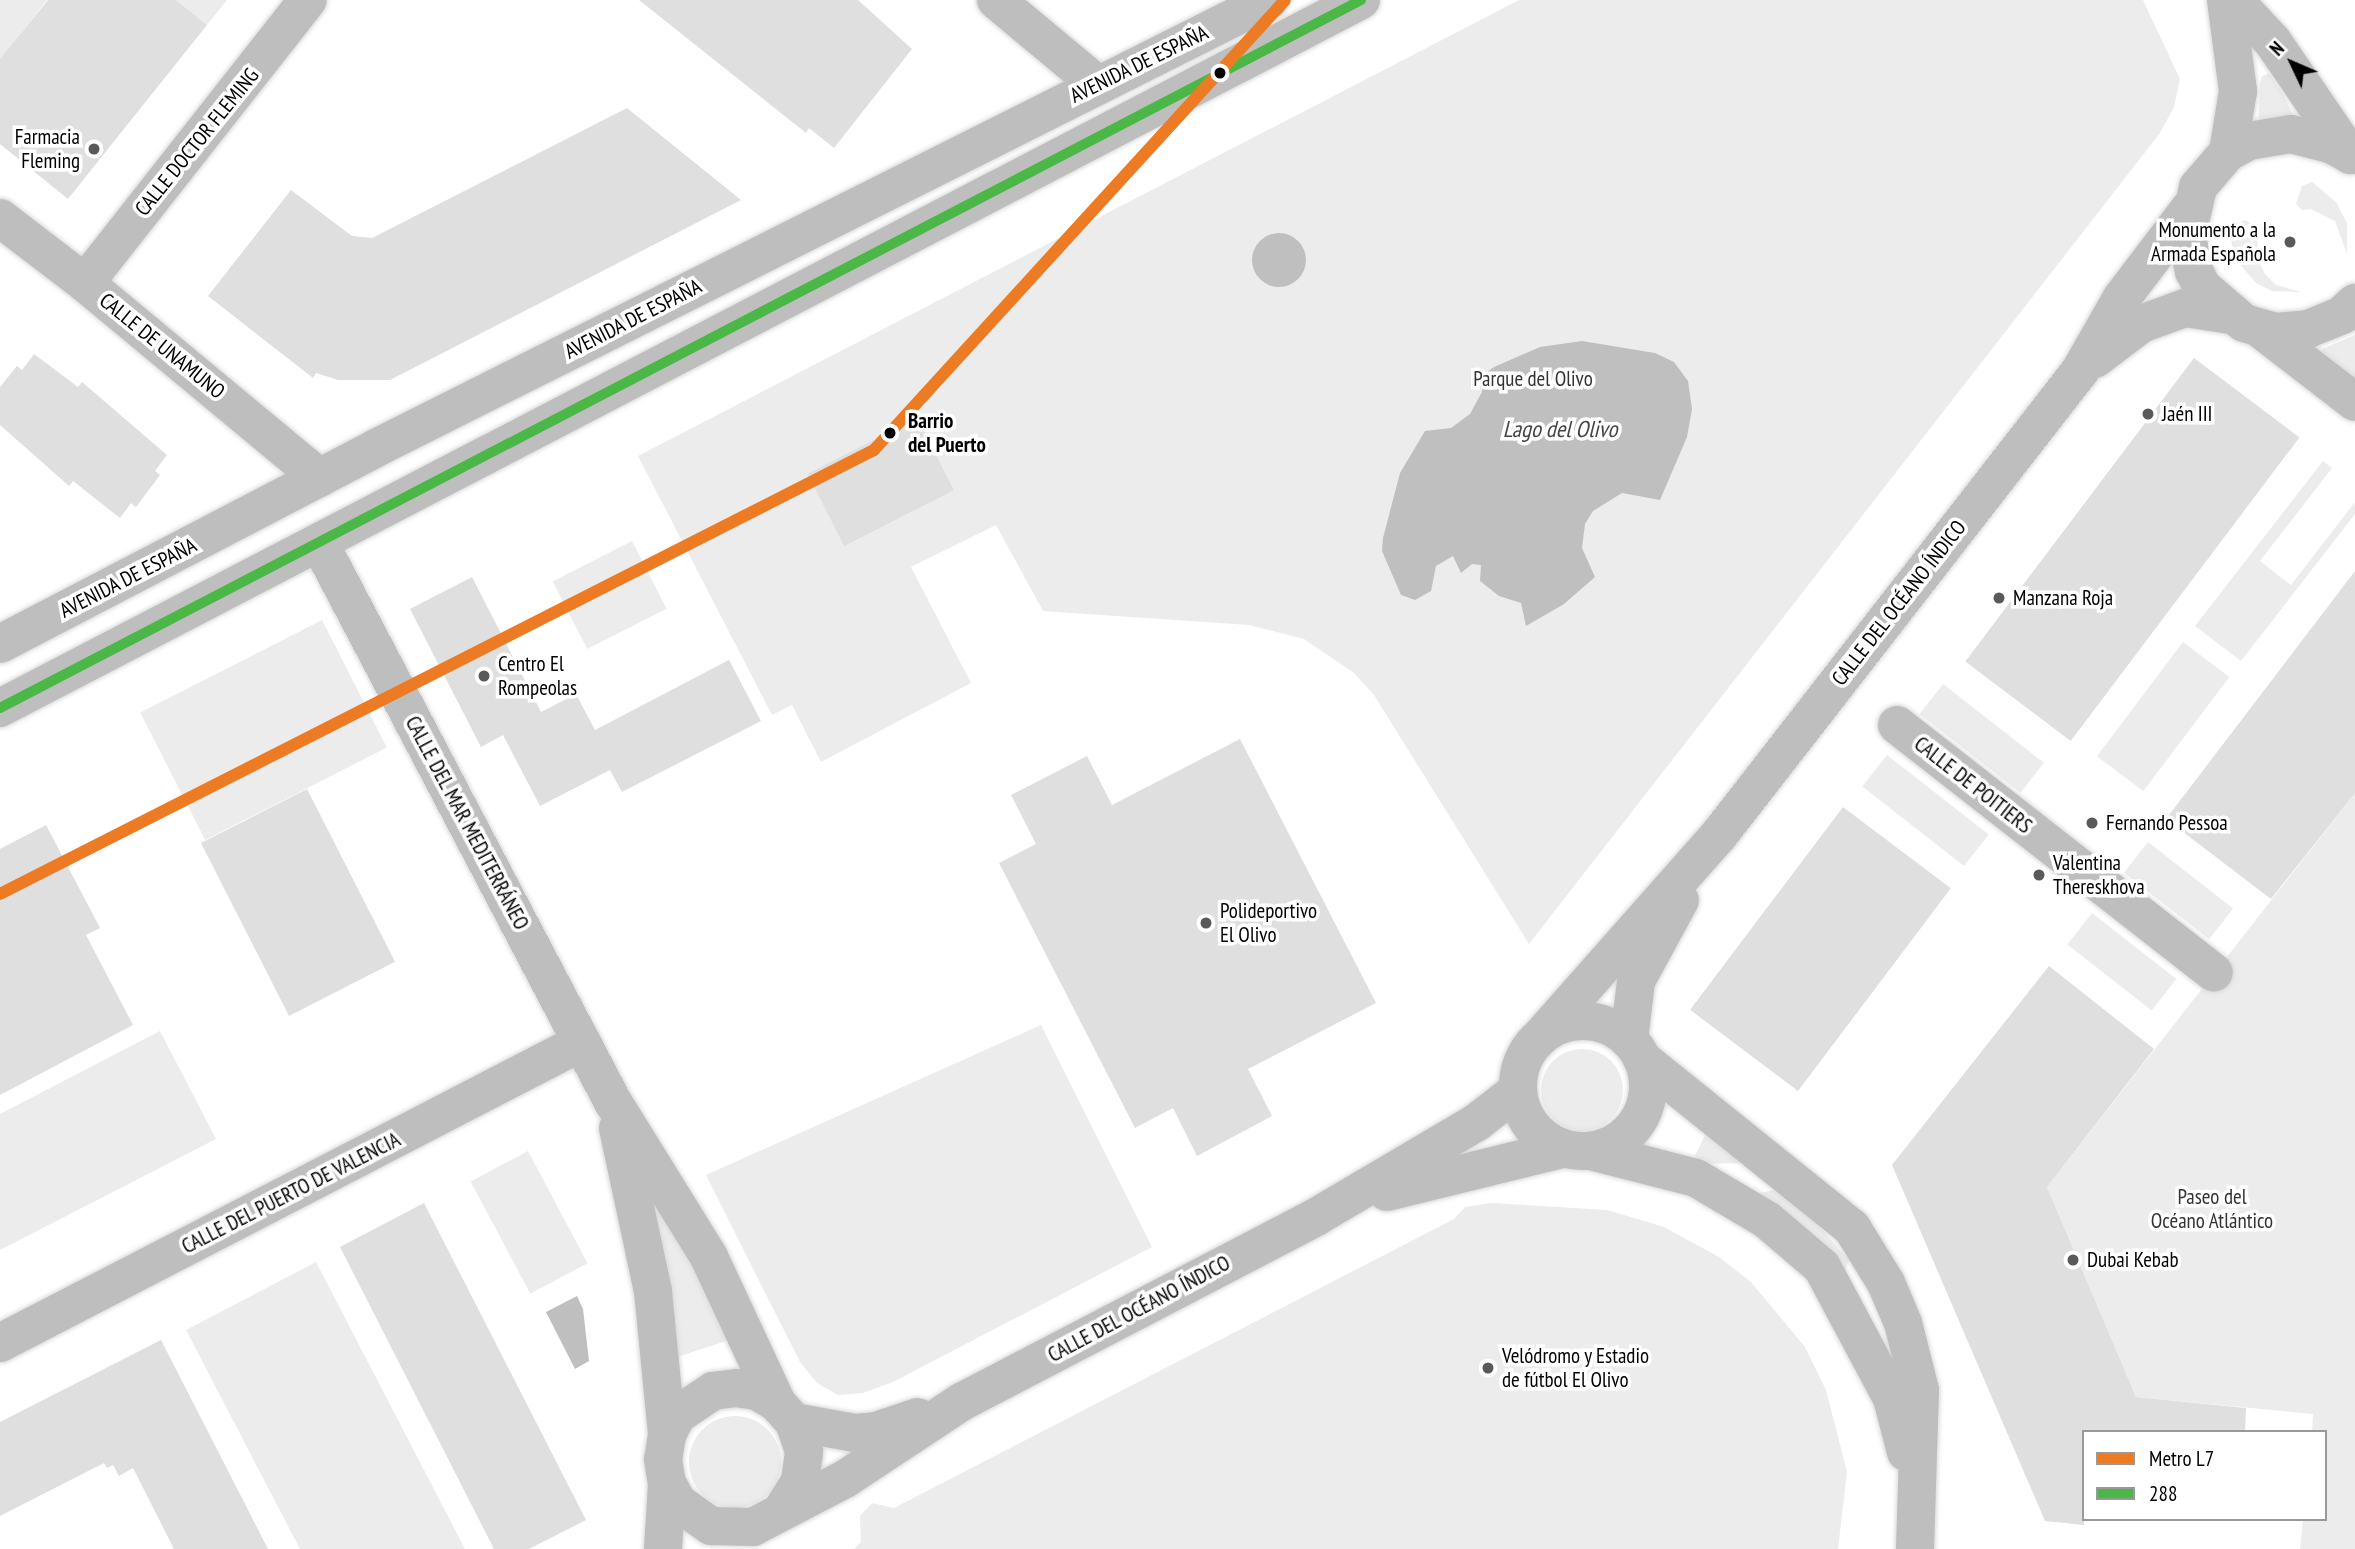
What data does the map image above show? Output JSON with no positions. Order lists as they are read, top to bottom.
{
  "streets": {
    "street": [
      "AVENIDA DE ESPAÑA",
      "CALLE DOCTOR FLEMING",
      "CALLE DE UNAMUNO",
      "CALLE DEL OCÉANO ÍNDICO",
      "CALLE DE POITIERS",
      "CALLE DEL MAR MEDITERRÁNEO",
      "CALLE DEL PUERTO DE VALENCIA"
    ]
  },
  "crossings": [
    ["AVENIDA DE ESPAÑA", "CALLE DE UNAMUNO"],
    ["AVENIDA DE ESPAÑA", "CALLE DEL MAR MEDITERRÁNEO"],
    ["CALLE DOCTOR FLEMING", "CALLE DE UNAMUNO"],
    ["CALLE DEL OCÉANO ÍNDICO", "CALLE DEL MAR MEDITERRÁNEO"],
    ["CALLE DEL MAR MEDITERRÁNEO", "CALLE DEL PUERTO DE VALENCIA"]
  ],
  "water": ["Lago del Olivo"],
  "parks": ["Parque del Olivo", "Paseo del Océano Atlántico"],
  "places": [
    "Farmacia Fleming",
    "Monumento a la Armada Española",
    "Jaén III",
    "Barrio del Puerto",
    "Manzana Roja",
    "Centro El Rompeolas",
    "Fernando Pessoa",
    "Valentina Thereskhova",
    "Polideportivo El Olivo",
    "Dubai Kebab",
    "Velódromo y Estadio de fútbol El Olivo"
  ],
  "lines": ["metro line L7", "transit line 288"],
  "legend": ["Metro L7", "288"],
  "north": "top left"
}
